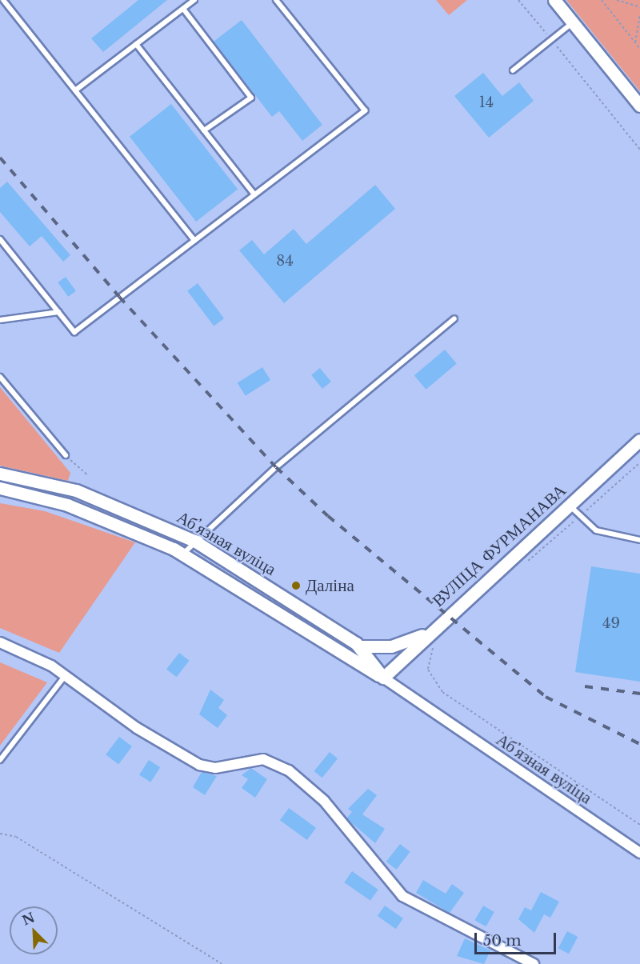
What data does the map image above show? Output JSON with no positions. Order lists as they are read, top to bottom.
{
  "streets": {
    "street": ["Абʼязная вуліца", "ВУЛІЦА ФУРМАНАВА"]
  },
  "crossings": [
    ["Абʼязная вуліца", "ВУЛІЦА ФУРМАНАВА"]
  ],
  "places": ["Даліна"],
  "house_numbers": ["14", "84", "49"],
  "scale_bar": "50 m",
  "north": "top left"
}
